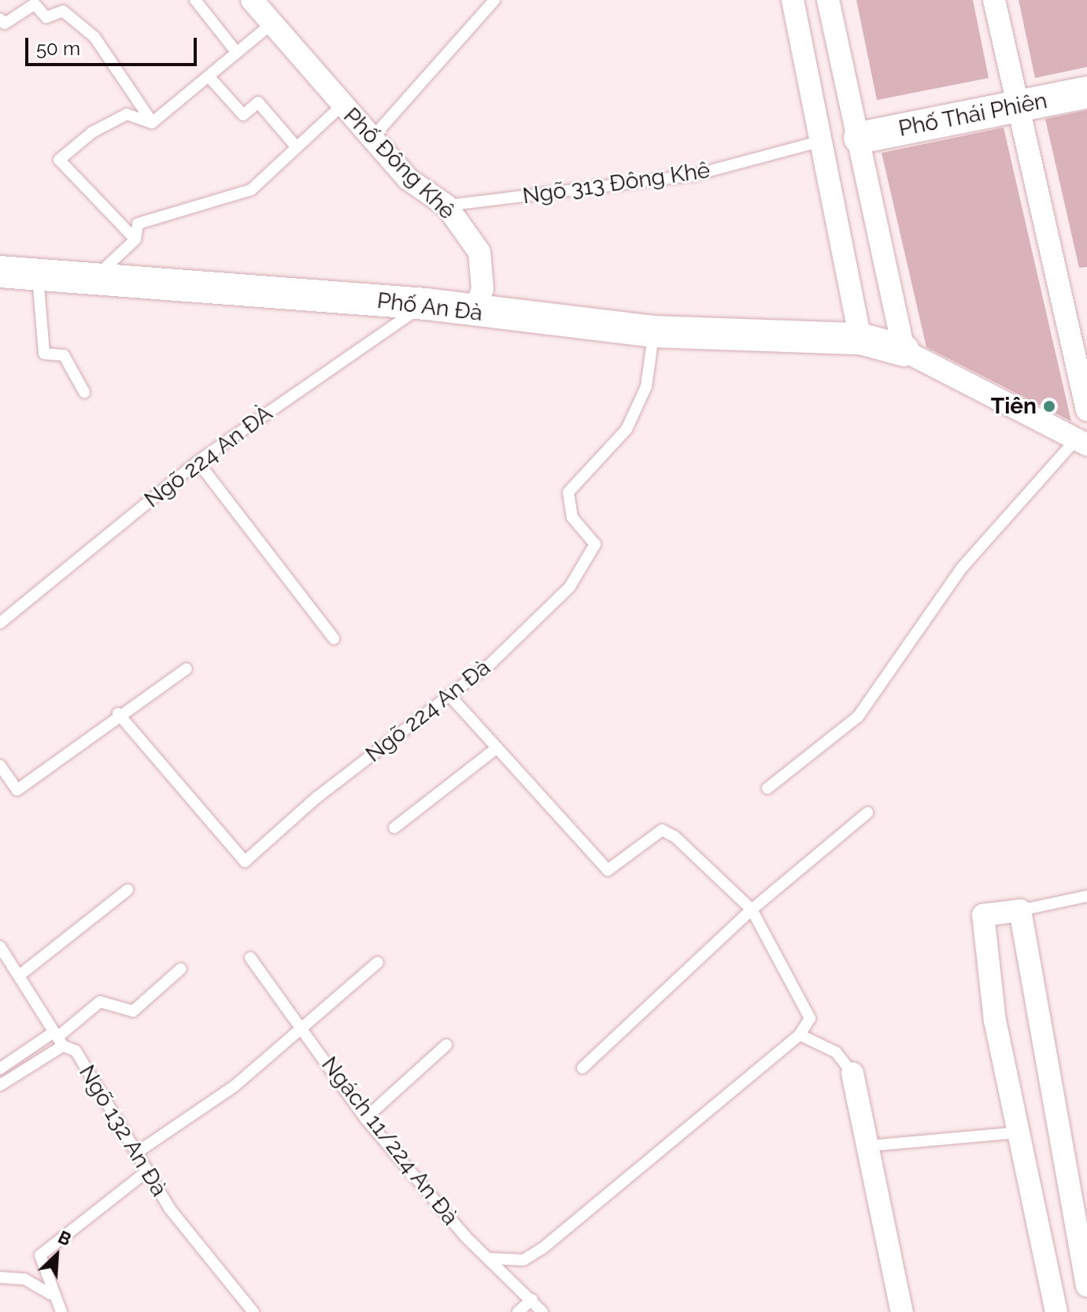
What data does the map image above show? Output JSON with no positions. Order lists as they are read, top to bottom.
{
  "streets": {
    "street": ["Phố Thái Phiên", "Phố Đông Khê", "Phố An Đà"],
    "lane": [
      "Ngõ 313 Đông Khê",
      "Ngõ 224 An ĐÀ",
      "Ngõ 224 An Đà",
      "Ngõ 132 An Đà",
      "Ngách 11/224 An Đà"
    ]
  },
  "crossings": [
    ["Phố Đông Khê", "Ngõ 313 Đông Khê"],
    ["Phố Đông Khê", "Phố An Đà"],
    ["Phố An Đà", "Ngõ 224 An ĐÀ"],
    ["Phố An Đà", "Ngõ 224 An Đà"]
  ],
  "places": ["Tiên"],
  "scale_bar": "50 m",
  "north": "top right"
}
